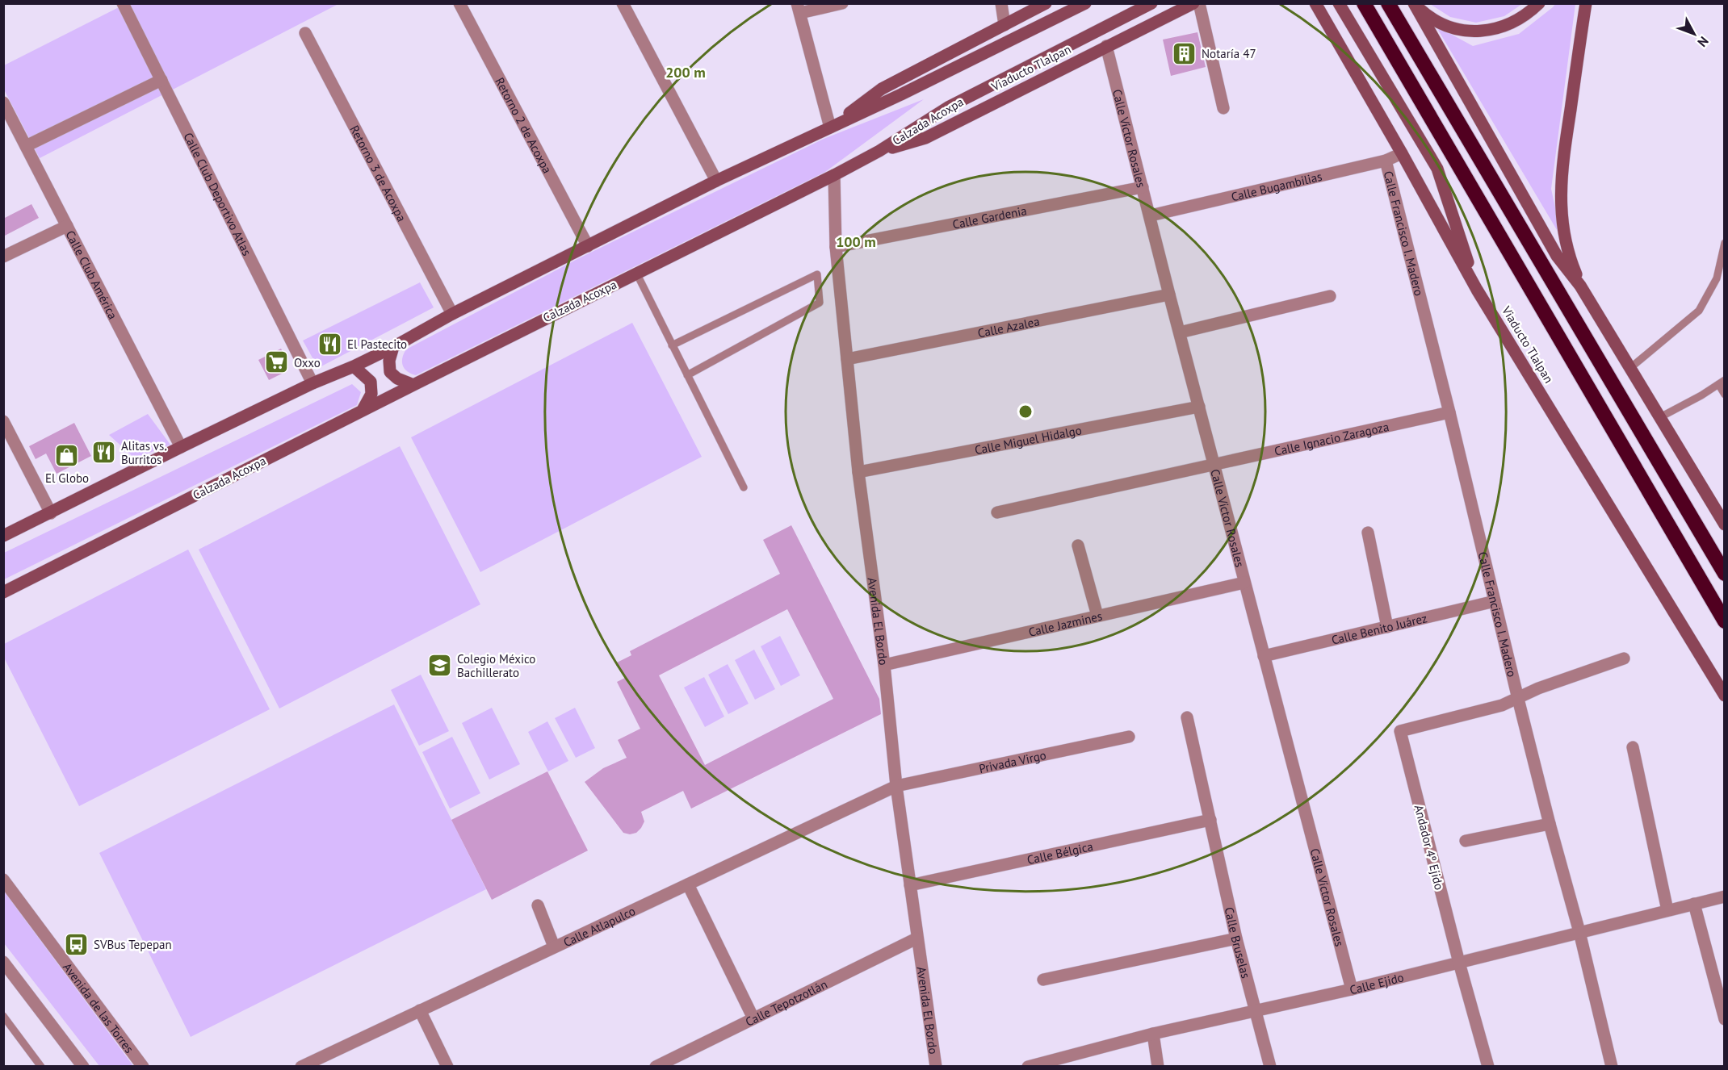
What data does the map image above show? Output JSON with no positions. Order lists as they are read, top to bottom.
{
  "streets": {
    "main road": ["Viaducto Tlalpan", "Calzada Acoxpa"],
    "street": [
      "Retorno 2 de Acoxpa",
      "Calle Víctor Rosales",
      "Retorno 3 de Acoxpa",
      "Calle Bugambilias",
      "Calle Club Deportivo Atlas",
      "Calle Gardenia",
      "Calle Francisco I. Madero",
      "Calle Club América",
      "Calle Azalea",
      "Calle Ignacio Zaragoza",
      "Calle Miguel Hidalgo",
      "Avenida El Bordo",
      "Calle Jazmines",
      "Calle Benito Juárez",
      "Privada Virgo",
      "Andador 4º Ejido",
      "Calle Bélgica",
      "Calle Atlapulco",
      "Calle Bruselas",
      "Calle Ejido",
      "Calle Tepotzotlán",
      "Avenida de las Torres"
    ]
  },
  "crossings": [
    ["Viaducto Tlalpan", "Calzada Acoxpa"],
    ["Viaducto Tlalpan", "Calle Víctor Rosales"],
    ["Viaducto Tlalpan", "Calle Bugambilias"],
    ["Calzada Acoxpa", "Avenida El Bordo"],
    ["Calle Víctor Rosales", "Calle Bugambilias"],
    ["Calle Víctor Rosales", "Calle Gardenia"],
    ["Calle Víctor Rosales", "Calle Azalea"],
    ["Calle Víctor Rosales", "Calle Ignacio Zaragoza"],
    ["Calle Víctor Rosales", "Calle Miguel Hidalgo"],
    ["Calle Víctor Rosales", "Calle Jazmines"],
    ["Calle Víctor Rosales", "Calle Benito Juárez"],
    ["Calle Víctor Rosales", "Calle Ejido"],
    ["Calle Bugambilias", "Calle Francisco I. Madero"],
    ["Calle Gardenia", "Avenida El Bordo"],
    ["Calle Francisco I. Madero", "Calle Ignacio Zaragoza"],
    ["Calle Francisco I. Madero", "Calle Benito Juárez"],
    ["Calle Francisco I. Madero", "Andador 4º Ejido"],
    ["Calle Francisco I. Madero", "Calle Ejido"],
    ["Calle Azalea", "Avenida El Bordo"],
    ["Calle Miguel Hidalgo", "Avenida El Bordo"],
    ["Avenida El Bordo", "Calle Jazmines"],
    ["Avenida El Bordo", "Privada Virgo"],
    ["Avenida El Bordo", "Calle Bélgica"],
    ["Avenida El Bordo", "Calle Atlapulco"],
    ["Avenida El Bordo", "Calle Tepotzotlán"],
    ["Privada Virgo", "Calle Atlapulco"],
    ["Andador 4º Ejido", "Calle Ejido"],
    ["Calle Bélgica", "Calle Bruselas"],
    ["Calle Bruselas", "Calle Ejido"]
  ],
  "places": {
    "building": ["Notaría 47"],
    "restaurant": ["El Pastecito", "Alitas vs. Burritos"],
    "supermarket": ["Oxxo"],
    "shop": ["El Globo"],
    "school or university": ["Colegio México Bachillerato"],
    "bus stop": ["SVBus Tepepan"]
  },
  "north": "bottom right",
  "rings": ["200 m", "100 m"]
}
